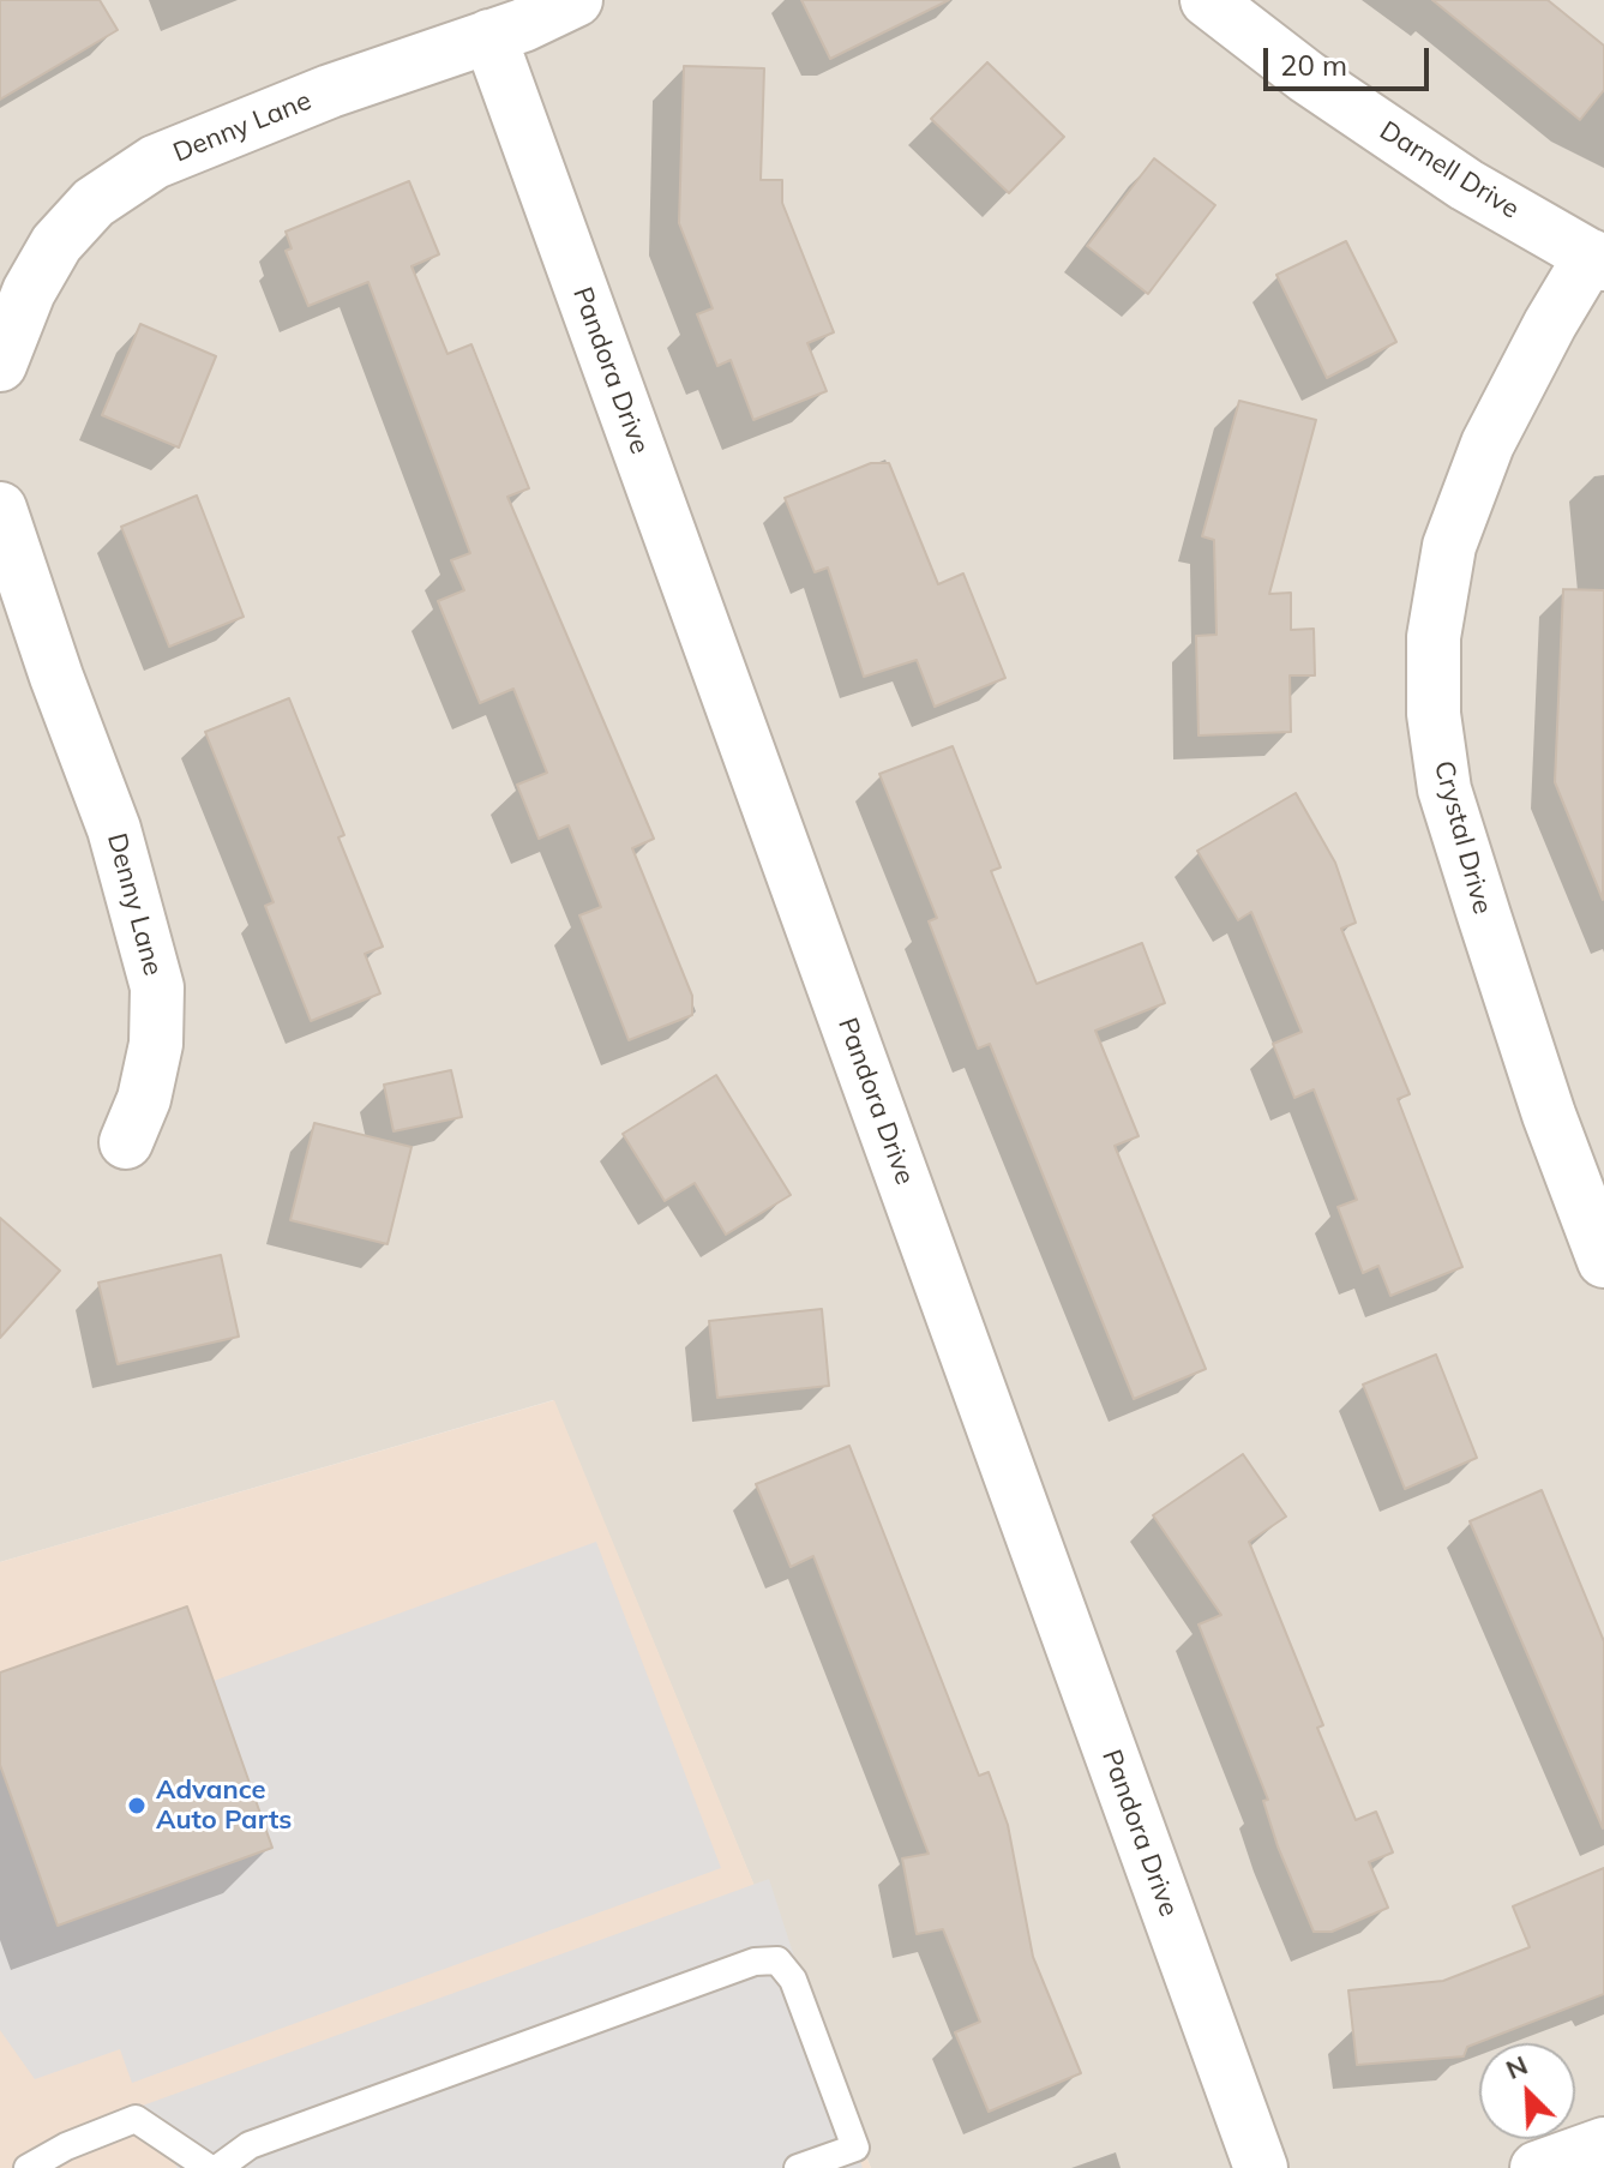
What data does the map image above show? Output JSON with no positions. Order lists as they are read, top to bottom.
{
  "streets": {
    "street": [
      "Denny Lane",
      "Darnell Drive",
      "Pandora Drive",
      "Crystal Drive"
    ]
  },
  "crossings": [
    ["Denny Lane", "Pandora Drive"],
    ["Darnell Drive", "Crystal Drive"]
  ],
  "places": ["Advance Auto Parts"],
  "scale_bar": "20 m",
  "north": "top left"
}
